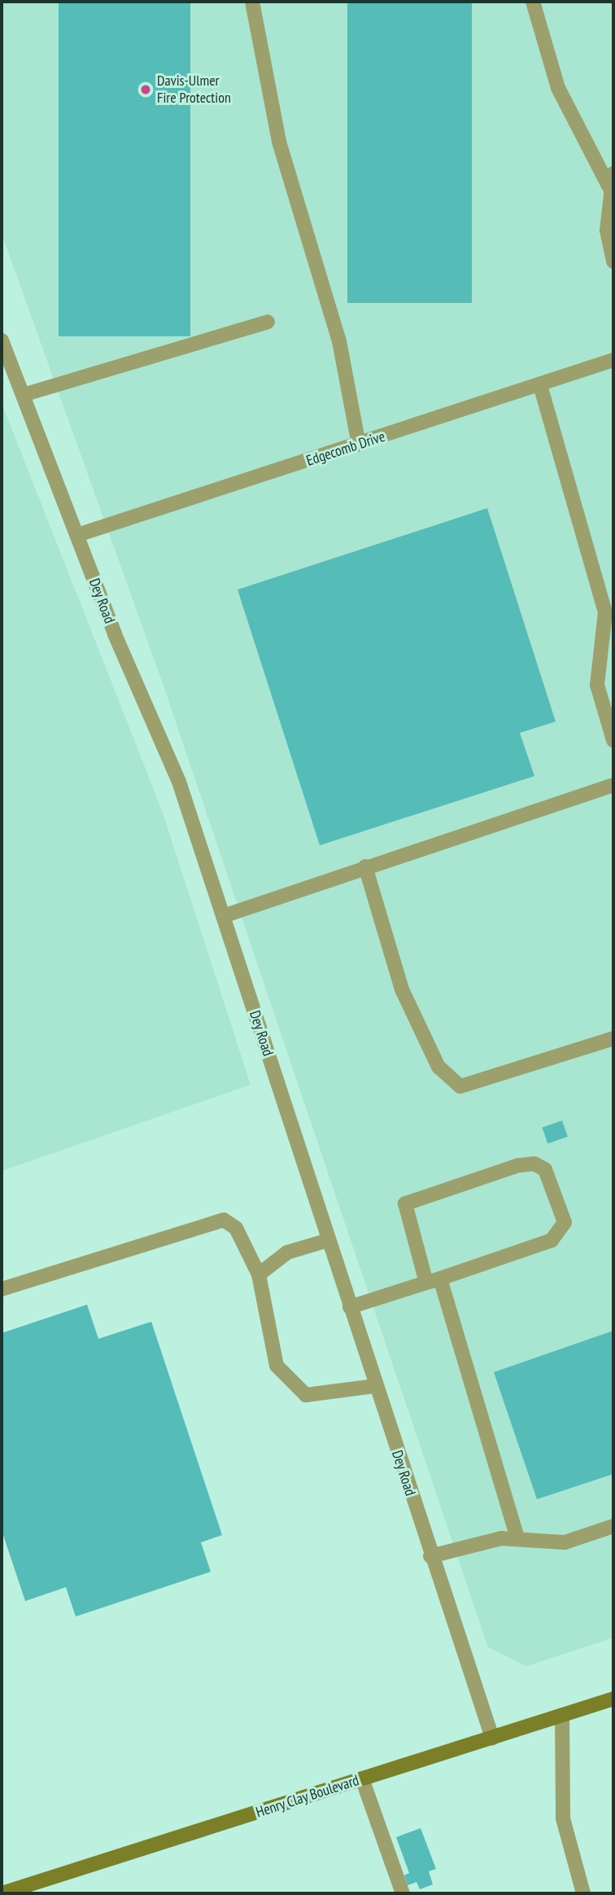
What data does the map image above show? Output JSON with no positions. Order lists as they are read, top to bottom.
{
  "streets": {
    "main road": ["Henry Clay Boulevard"],
    "street": ["Edgecomb Drive", "Dey Road"]
  },
  "crossings": [
    ["Edgecomb Drive", "Dey Road"],
    ["Dey Road", "Henry Clay Boulevard"]
  ],
  "places": ["Davis-Ulmer Fire Protection"]
}
